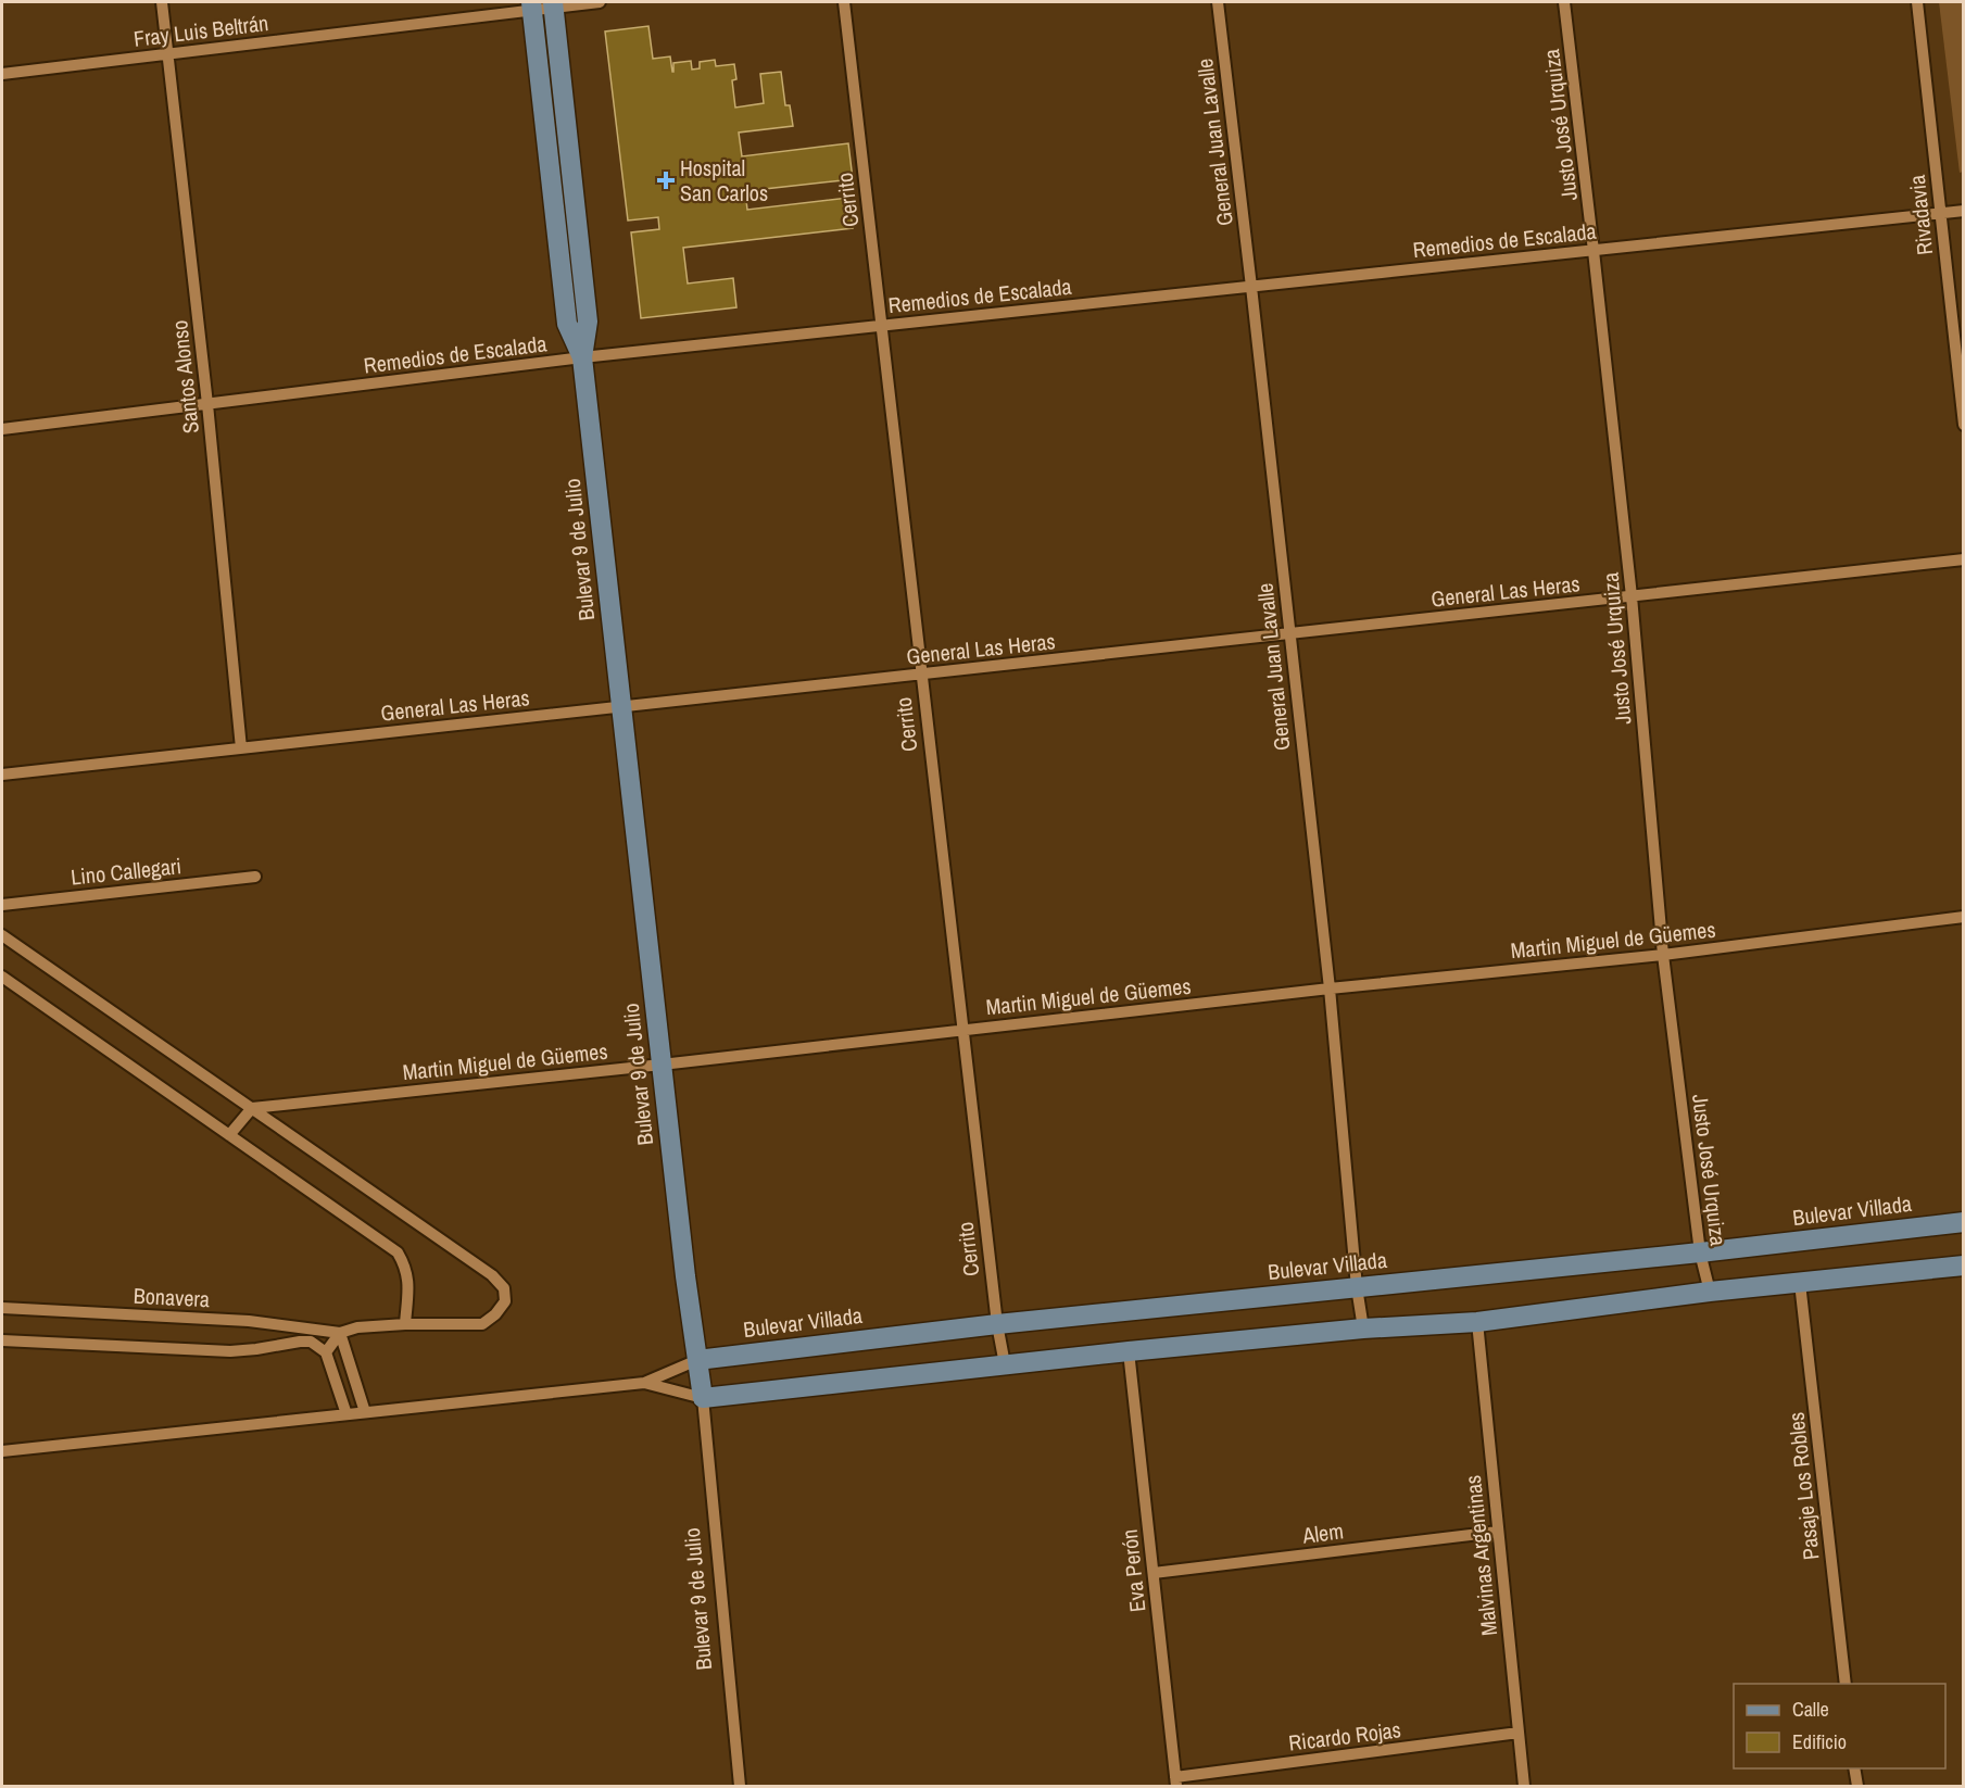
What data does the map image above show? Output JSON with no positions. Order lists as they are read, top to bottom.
{
  "streets": {
    "main road": ["Bulevar 9 de Julio", "Bulevar Villada"],
    "street": [
      "Fray Luis Beltrán",
      "Justo José Urquiza",
      "General Juan Lavalle",
      "Cerrito",
      "Rivadavia",
      "Remedios de Escalada",
      "Santos Alonso",
      "General Las Heras",
      "Lino Callegari",
      "Martin Miguel de Güemes",
      "Bonavera",
      "Pasaje Los Robles",
      "Alem",
      "Malvinas Argentinas",
      "Eva Perón",
      "Ricardo Rojas"
    ]
  },
  "crossings": [
    ["Fray Luis Beltrán", "Santos Alonso"],
    ["Fray Luis Beltrán", "Bulevar 9 de Julio"],
    ["Justo José Urquiza", "Remedios de Escalada"],
    ["Justo José Urquiza", "General Las Heras"],
    ["Justo José Urquiza", "Martin Miguel de Güemes"],
    ["Justo José Urquiza", "Bulevar Villada"],
    ["General Juan Lavalle", "Remedios de Escalada"],
    ["General Juan Lavalle", "General Las Heras"],
    ["General Juan Lavalle", "Martin Miguel de Güemes"],
    ["General Juan Lavalle", "Bulevar Villada"],
    ["Cerrito", "Remedios de Escalada"],
    ["Cerrito", "General Las Heras"],
    ["Cerrito", "Martin Miguel de Güemes"],
    ["Cerrito", "Bulevar Villada"],
    ["Rivadavia", "Remedios de Escalada"],
    ["Remedios de Escalada", "Santos Alonso"],
    ["Remedios de Escalada", "Bulevar 9 de Julio"],
    ["Santos Alonso", "General Las Heras"],
    ["Bulevar 9 de Julio", "General Las Heras"],
    ["Bulevar 9 de Julio", "Martin Miguel de Güemes"],
    ["Bulevar 9 de Julio", "Bulevar Villada"],
    ["Martin Miguel de Güemes", "Bonavera"],
    ["Alem", "Malvinas Argentinas"],
    ["Alem", "Eva Perón"],
    ["Malvinas Argentinas", "Ricardo Rojas"],
    ["Eva Perón", "Ricardo Rojas"]
  ],
  "places": {
    "health": ["Hospital San Carlos"]
  },
  "legend": ["Calle", "Edificio"]
}
